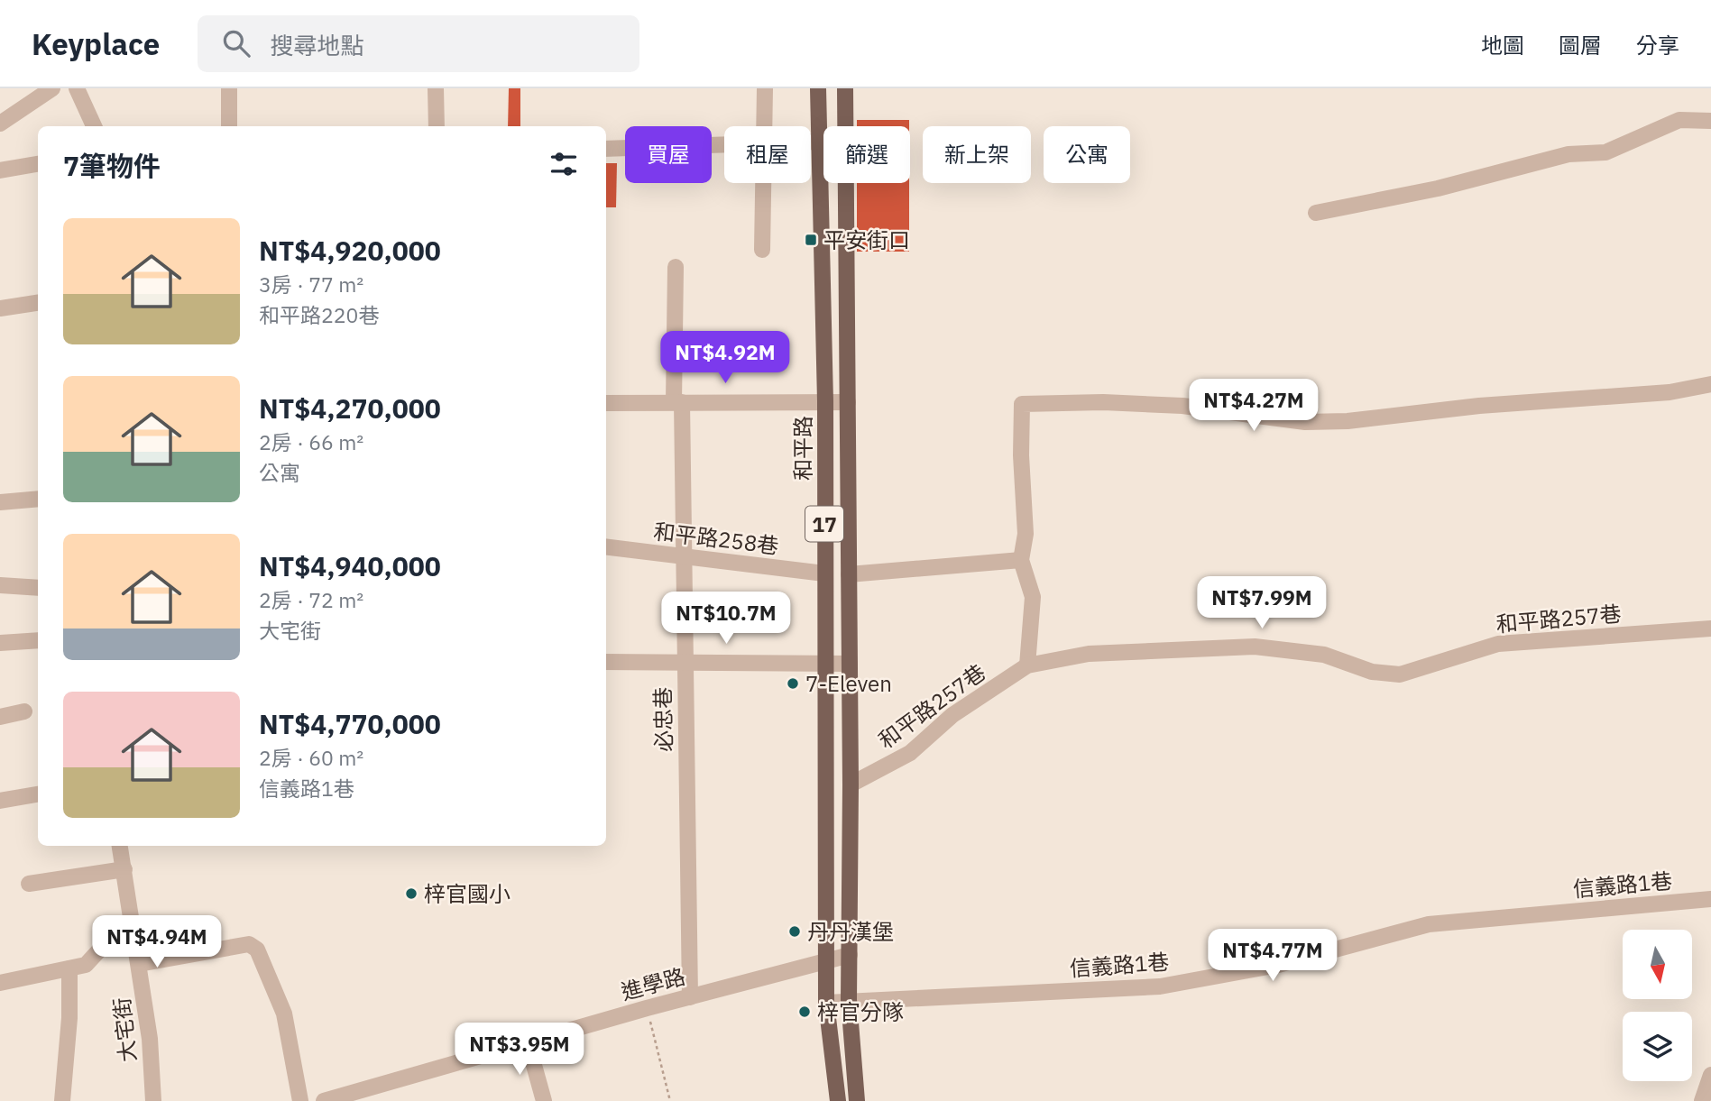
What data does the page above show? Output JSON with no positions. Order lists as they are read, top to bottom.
{
  "streets": {
    "main road": ["和平路", "17"],
    "street": [
      "和平路258巷",
      "和平路257巷",
      "必忠巷",
      "信義路1巷",
      "進學路",
      "大宅街"
    ]
  },
  "crossings": [
    ["和平路", "17"],
    ["和平路", "和平路258巷"],
    ["和平路", "和平路257巷"],
    ["和平路", "進學路"],
    ["17", "信義路1巷"],
    ["17", "進學路"],
    ["和平路258巷", "必忠巷"],
    ["必忠巷", "進學路"]
  ],
  "places": {
    "transit": ["平安街口"],
    "other": [
      "7-Eleven",
      "梓官國小",
      "丹丹漢堡",
      "梓官分隊"
    ]
  },
  "north": "bottom",
  "page": {
    "header": "Keyplace",
    "search": "搜尋地點",
    "nav": ["地圖", "圖層", "分享"],
    "chip": [
      "買屋",
      "租屋",
      "篩選",
      "新上架",
      "公寓"
    ],
    "heading": "7筆物件",
    "list": [
      {
        "name": "NT$4,920,000",
        "note": "3房 · 77 m² · 和平路220巷"
      },
      {
        "name": "NT$4,270,000",
        "note": "2房 · 66 m² · 公寓"
      },
      {
        "name": "NT$4,940,000",
        "note": "2房 · 72 m² · 大宅街"
      },
      {
        "name": "NT$4,770,000",
        "note": "2房 · 60 m² · 信義路1巷"
      }
    ],
    "price": [
      "NT$4.92M",
      "NT$4.27M",
      "NT$7.99M",
      "NT$10.7M",
      "NT$4.94M",
      "NT$4.77M",
      "NT$3.95M"
    ]
  }
}
